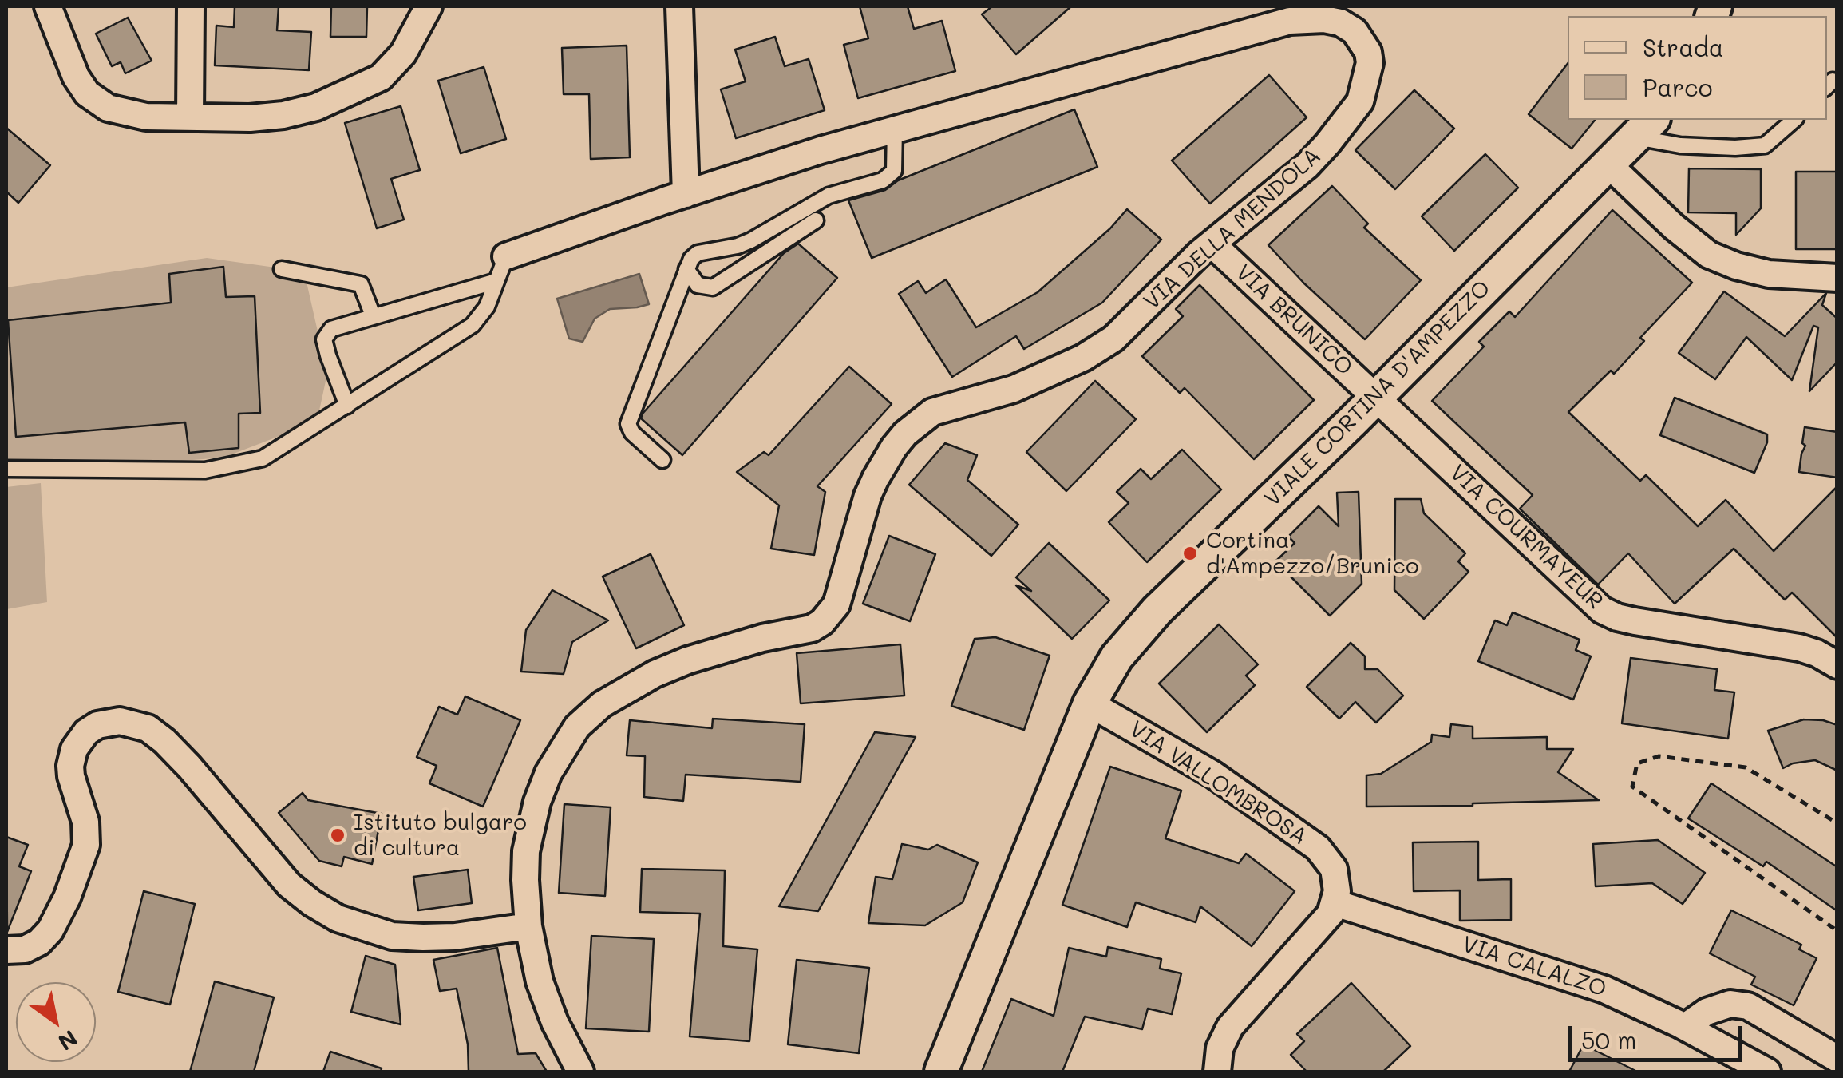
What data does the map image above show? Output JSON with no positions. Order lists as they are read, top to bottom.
{
  "streets": {
    "street": [
      "VIA DELLA MENDOLA",
      "VIA BRUNICO",
      "VIALE CORTINA D'AMPEZZO",
      "VIA COURMAYEUR",
      "VIA VALLOMBROSA",
      "VIA CALALZO"
    ]
  },
  "crossings": [
    ["VIA DELLA MENDOLA", "VIA BRUNICO"],
    ["VIA BRUNICO", "VIALE CORTINA D'AMPEZZO"],
    ["VIA BRUNICO", "VIA COURMAYEUR"],
    ["VIALE CORTINA D'AMPEZZO", "VIA COURMAYEUR"],
    ["VIALE CORTINA D'AMPEZZO", "VIA VALLOMBROSA"],
    ["VIA VALLOMBROSA", "VIA CALALZO"]
  ],
  "places": ["Cortina d'Ampezzo/Brunico", "Istituto bulgaro di cultura"],
  "legend": ["Strada", "Parco"],
  "scale_bar": "50 m",
  "north": "bottom right"
}
